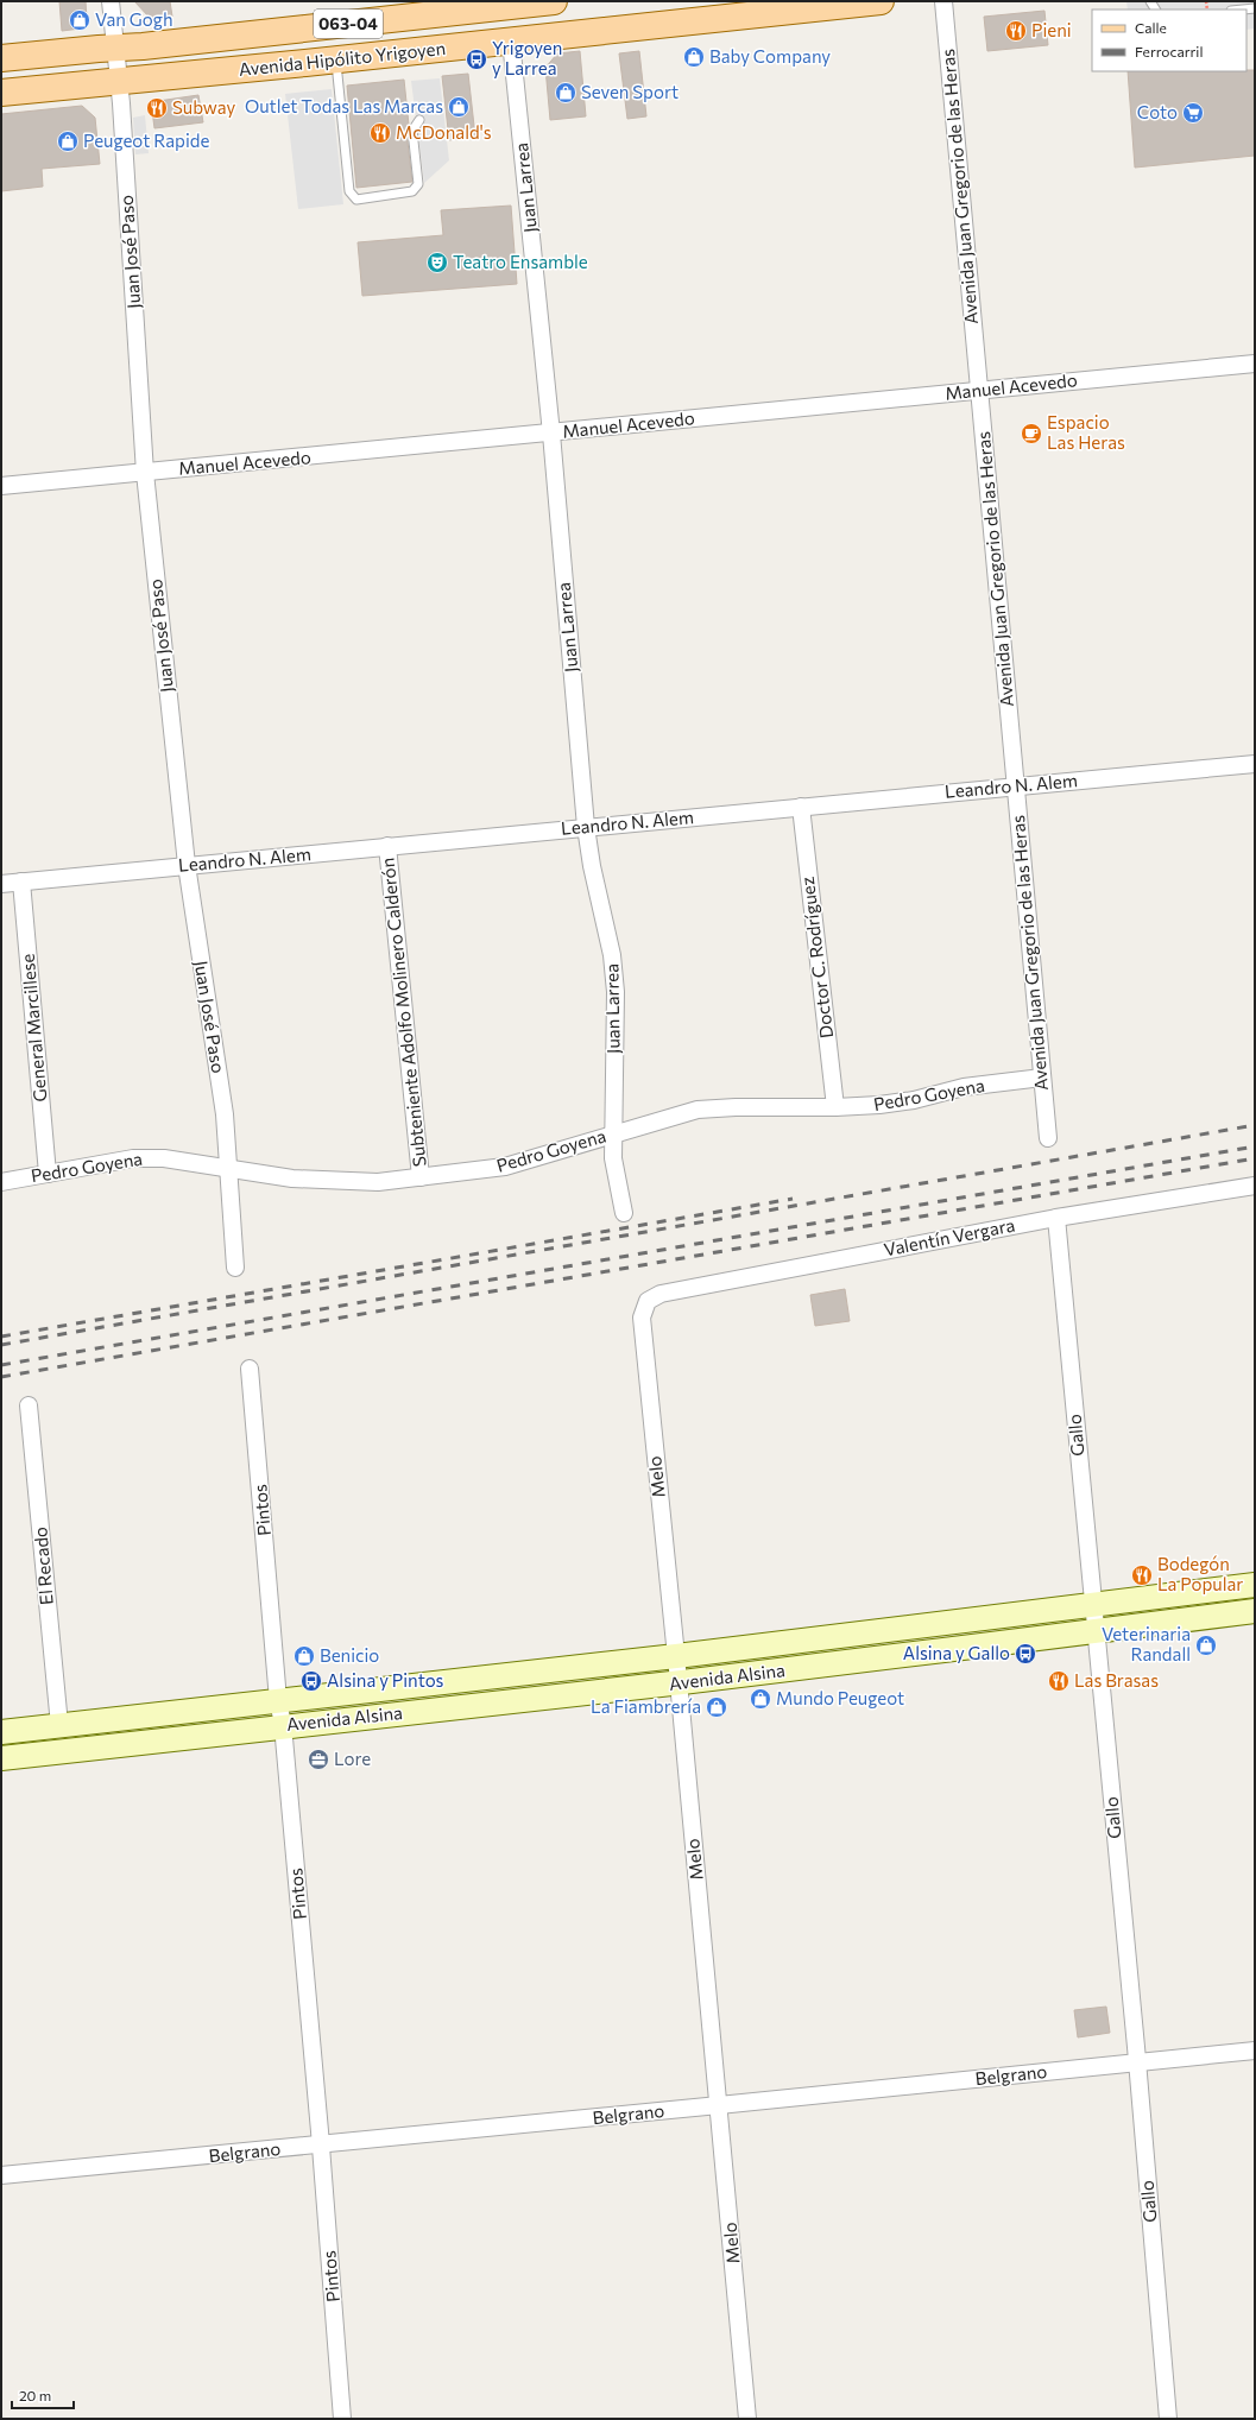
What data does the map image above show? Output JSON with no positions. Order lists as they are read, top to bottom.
{
  "streets": {
    "main road": ["063-04", "Avenida Hipólito Yrigoyen", "Avenida Alsina"],
    "street": [
      "Avenida Juan Gregorio de las Heras",
      "Juan Larrea",
      "Juan José Paso",
      "Manuel Acevedo",
      "Leandro N. Alem",
      "Doctor C. Rodríguez",
      "Subteniente Adolfo Molinero Calderón",
      "General Marcillese",
      "Pedro Goyena",
      "Valentín Vergara",
      "Gallo",
      "Melo",
      "Pintos",
      "El Recado",
      "Belgrano"
    ]
  },
  "crossings": [
    ["Avenida Hipólito Yrigoyen", "Juan Larrea"],
    ["Avenida Hipólito Yrigoyen", "Juan José Paso"],
    ["Avenida Juan Gregorio de las Heras", "Manuel Acevedo"],
    ["Avenida Juan Gregorio de las Heras", "Leandro N. Alem"],
    ["Avenida Juan Gregorio de las Heras", "Pedro Goyena"],
    ["Juan Larrea", "Manuel Acevedo"],
    ["Juan Larrea", "Leandro N. Alem"],
    ["Juan Larrea", "Pedro Goyena"],
    ["Juan José Paso", "Manuel Acevedo"],
    ["Juan José Paso", "Leandro N. Alem"],
    ["Juan José Paso", "Pedro Goyena"],
    ["Leandro N. Alem", "Doctor C. Rodríguez"],
    ["Leandro N. Alem", "Subteniente Adolfo Molinero Calderón"],
    ["Leandro N. Alem", "General Marcillese"],
    ["Doctor C. Rodríguez", "Pedro Goyena"],
    ["Subteniente Adolfo Molinero Calderón", "Pedro Goyena"],
    ["General Marcillese", "Pedro Goyena"],
    ["Valentín Vergara", "Gallo"],
    ["Valentín Vergara", "Melo"],
    ["Gallo", "Avenida Alsina"],
    ["Gallo", "Belgrano"],
    ["Melo", "Avenida Alsina"],
    ["Melo", "Belgrano"],
    ["Pintos", "Avenida Alsina"],
    ["Pintos", "Belgrano"],
    ["El Recado", "Avenida Alsina"]
  ],
  "places": {
    "shop": [
      "Van Gogh",
      "Baby Company",
      "Seven Sport",
      "Outlet Todas Las Marcas",
      "Peugeot Rapide",
      "Veterinaria Randall",
      "Benicio",
      "Mundo Peugeot",
      "La Fiambrería"
    ],
    "restaurant": [
      "Pieni",
      "Subway",
      "McDonald's",
      "Bodegón La Popular",
      "Las Brasas"
    ],
    "bus stop": ["Yrigoyen y Larrea", "Alsina y Gallo", "Alsina y Pintos"],
    "supermarket": ["Coto"],
    "theatre": ["Teatro Ensamble"],
    "cafe": ["Espacio Las Heras"],
    "office": ["Lore"]
  },
  "legend": ["Calle", "Ferrocarril"],
  "scale_bar": "20 m"
}
